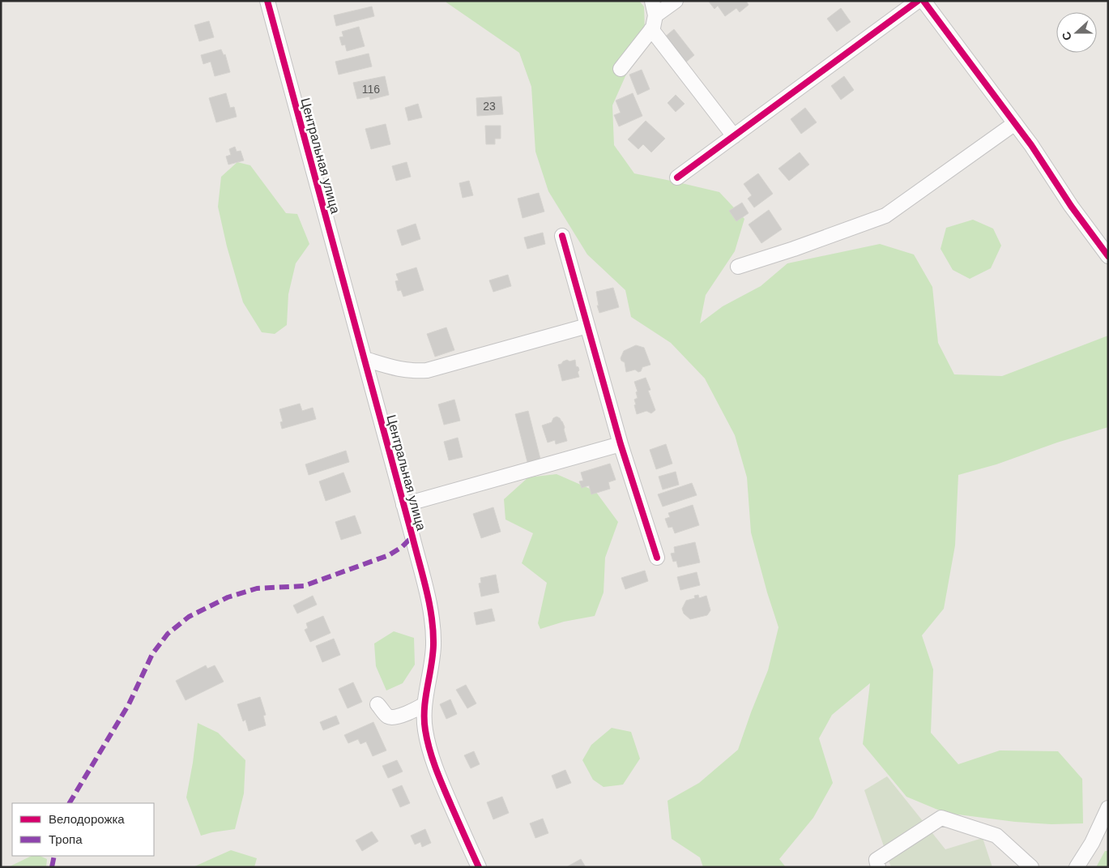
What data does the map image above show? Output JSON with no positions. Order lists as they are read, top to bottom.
{
  "streets": {
    "street": ["Центральная улица"]
  },
  "house_numbers": ["116", "23"],
  "legend": ["Велодорожка", "Тропа"],
  "north": "left"
}
